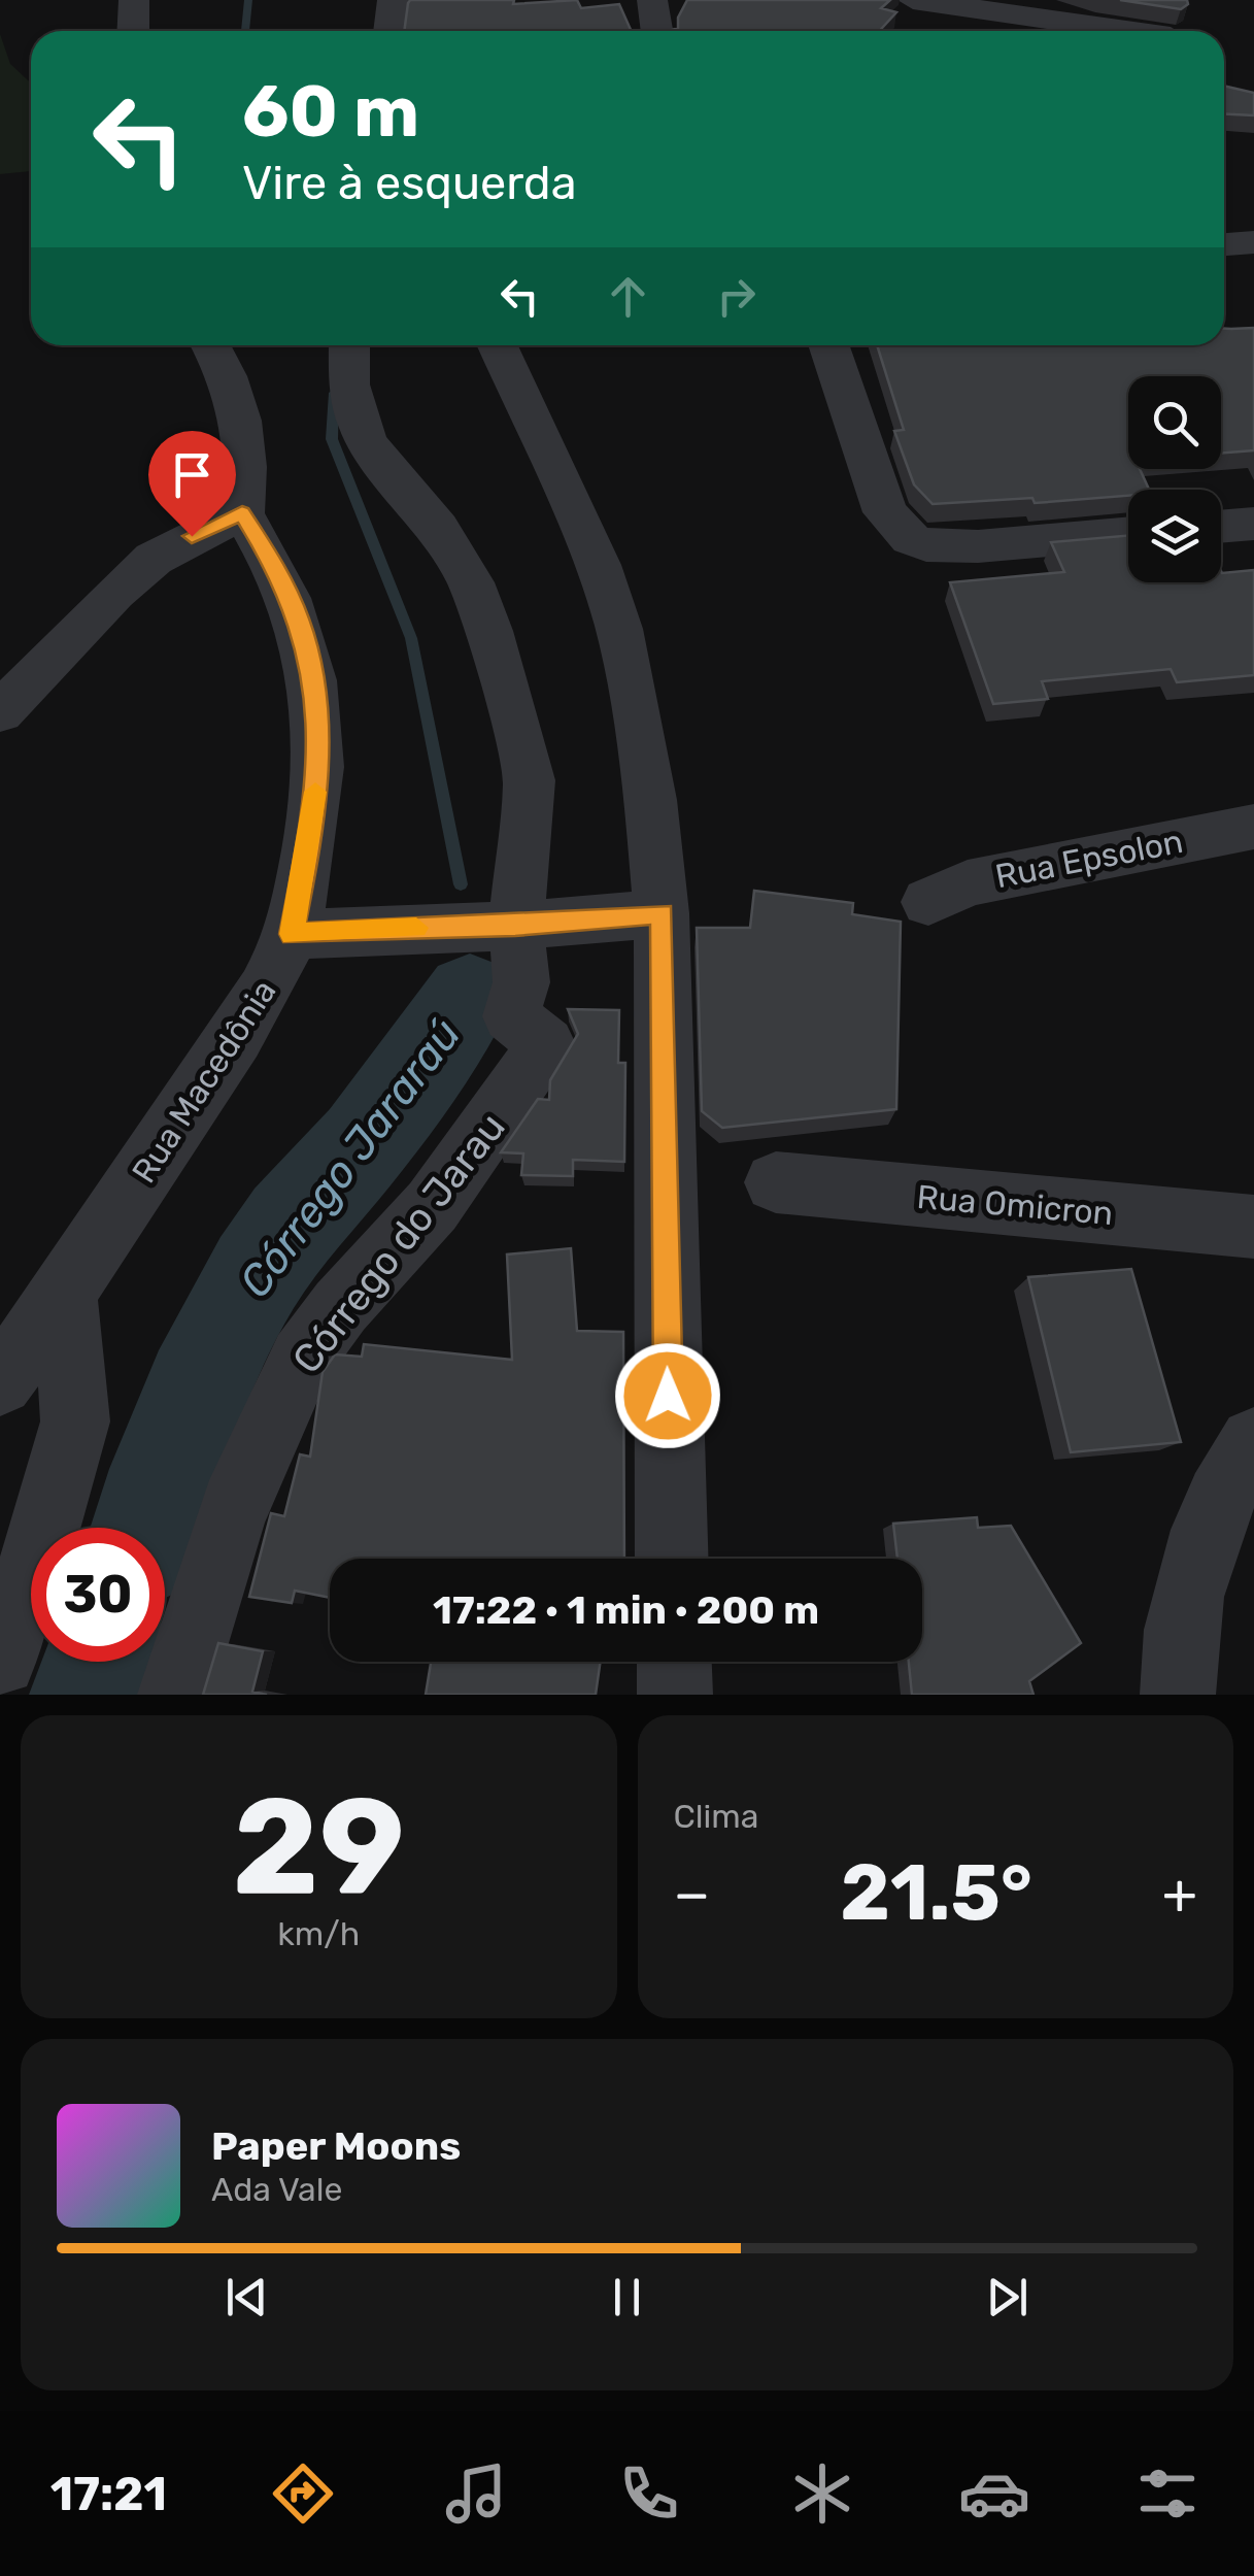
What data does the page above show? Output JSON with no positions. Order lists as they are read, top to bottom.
{
  "streets": {
    "street": [
      "Rua Epsolon",
      "Rua Macedônia",
      "Rua Omicron",
      "Córrego do Jarau"
    ]
  },
  "water": ["Córrego Jararaú"],
  "page": {
    "turn": ["60 m", "Vire à esquerda"],
    "limit": "30",
    "trip": "17:22 · 1 min · 200 m",
    "tile": [
      ["29", "km/h"],
      "Clima"
    ],
    "heat": ["−", "21.5°", "+"],
    "song": ["Paper Moons", "Ada Vale"],
    "tabs": "17:21"
  }
}
